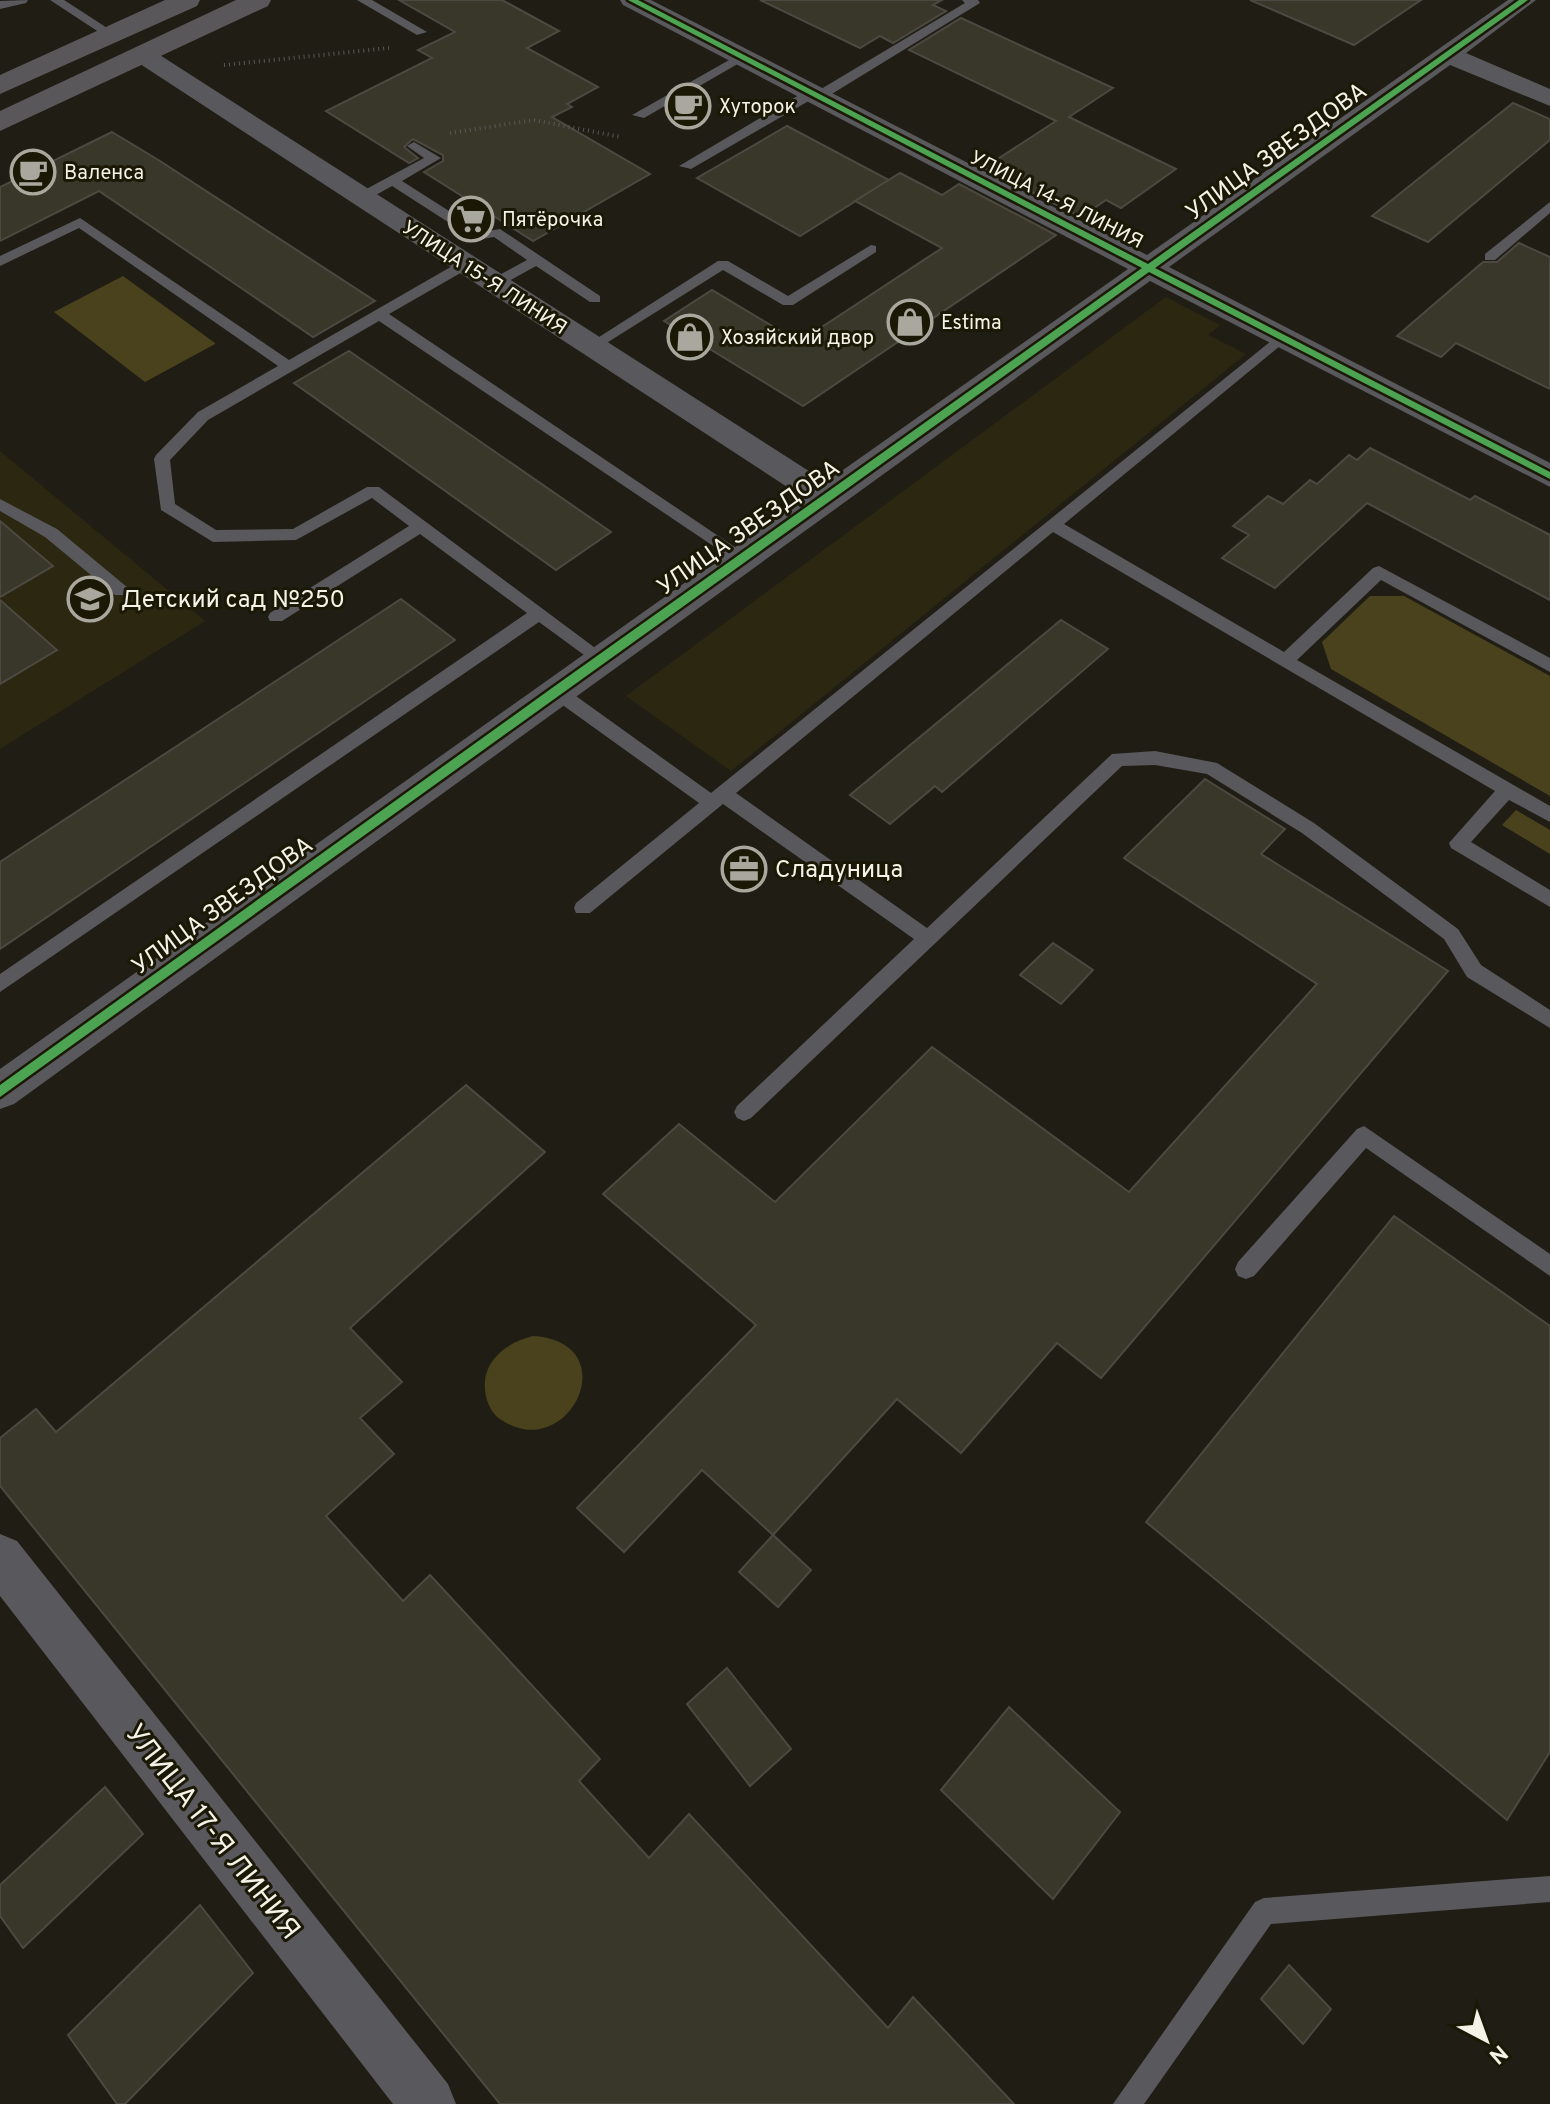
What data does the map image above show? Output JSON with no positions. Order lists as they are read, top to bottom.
{
  "streets": {
    "street": [
      "УЛИЦА ЗВЕЗДОВА",
      "УЛИЦА 14-Я ЛИНИЯ",
      "УЛИЦА 15-Я ЛИНИЯ",
      "УЛИЦА 17-Я ЛИНИЯ"
    ]
  },
  "crossings": [
    ["УЛИЦА ЗВЕЗДОВА", "УЛИЦА 14-Я ЛИНИЯ"],
    ["УЛИЦА ЗВЕЗДОВА", "УЛИЦА 15-Я ЛИНИЯ"]
  ],
  "places": {
    "cafe": ["Хуторок", "Валенса"],
    "supermarket": ["Пятёрочка"],
    "shop": ["Estima", "Хозяйский двор"],
    "school or university": ["Детский сад №250"],
    "office": ["Сладуница"]
  },
  "north": "bottom right"
}
